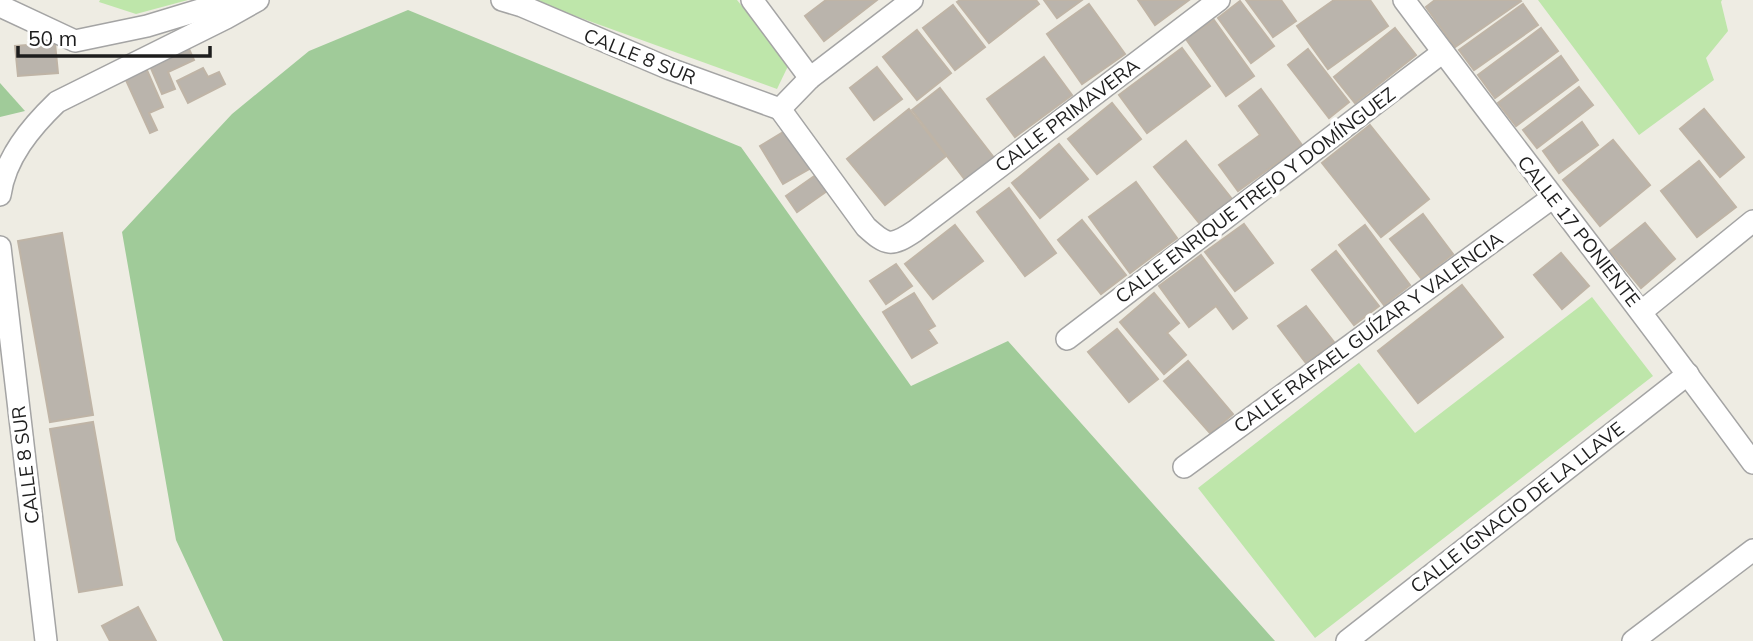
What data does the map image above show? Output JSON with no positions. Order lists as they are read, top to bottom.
{
  "streets": {
    "street": [
      "CALLE 8 SUR",
      "CALLE PRIMAVERA",
      "CALLE ENRIQUE TREJO Y DOMÍNGUEZ",
      "CALLE 17 PONIENTE",
      "CALLE RAFAEL GUÍZAR Y VALENCIA",
      "CALLE IGNACIO DE LA LLAVE"
    ]
  },
  "crossings": [
    ["CALLE 8 SUR", "CALLE PRIMAVERA"],
    ["CALLE ENRIQUE TREJO Y DOMÍNGUEZ", "CALLE 17 PONIENTE"],
    ["CALLE 17 PONIENTE", "CALLE RAFAEL GUÍZAR Y VALENCIA"],
    ["CALLE 17 PONIENTE", "CALLE IGNACIO DE LA LLAVE"]
  ],
  "scale_bar": "50 m"
}
